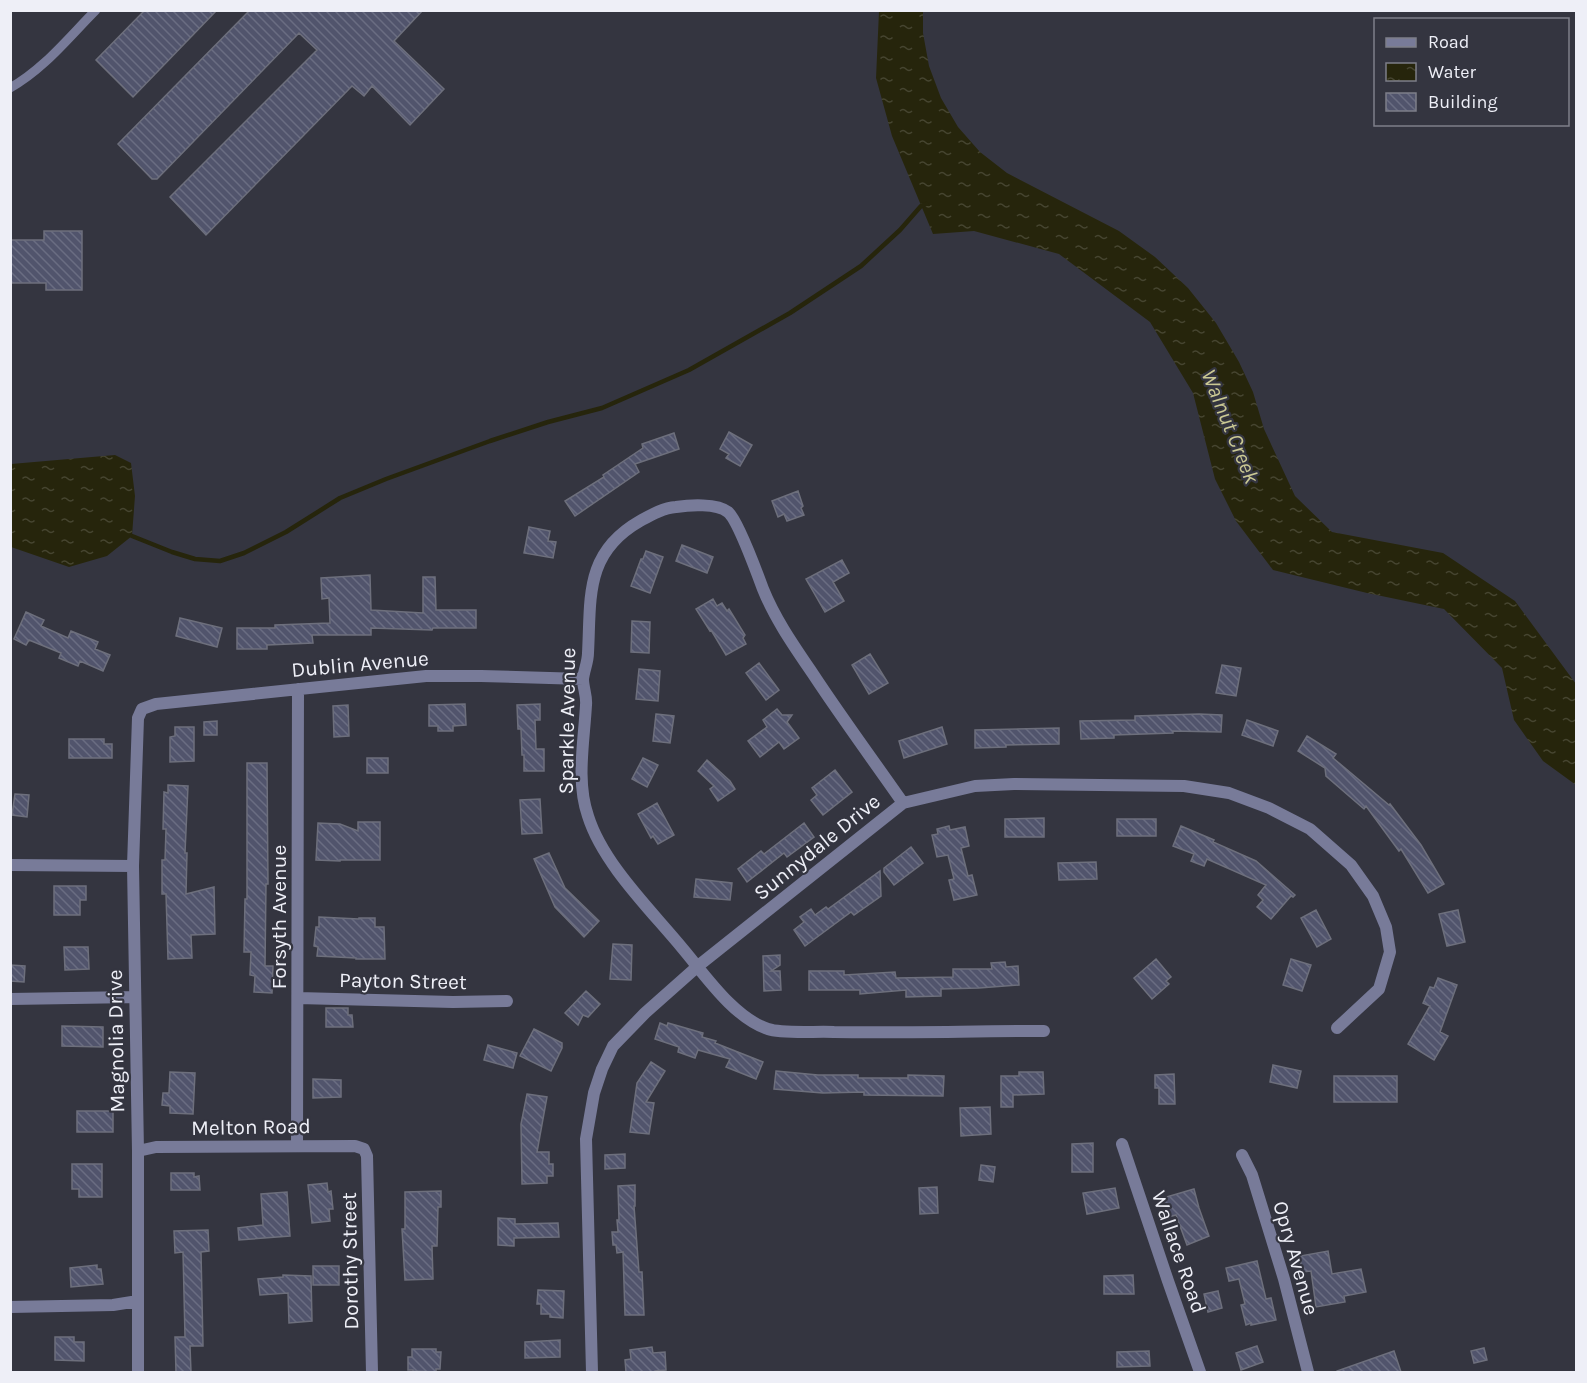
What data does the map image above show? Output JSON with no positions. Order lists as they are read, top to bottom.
{
  "streets": {
    "street": [
      "Dublin Avenue",
      "Sparkle Avenue",
      "Sunnydale Drive",
      "Forsyth Avenue",
      "Payton Street",
      "Magnolia Drive",
      "Melton Road",
      "Wallace Road",
      "Opry Avenue",
      "Dorothy Street"
    ]
  },
  "crossings": [
    ["Dublin Avenue", "Sparkle Avenue"],
    ["Dublin Avenue", "Forsyth Avenue"],
    ["Dublin Avenue", "Magnolia Drive"],
    ["Sparkle Avenue", "Sunnydale Drive"],
    ["Forsyth Avenue", "Payton Street"],
    ["Forsyth Avenue", "Melton Road"],
    ["Magnolia Drive", "Melton Road"],
    ["Melton Road", "Dorothy Street"]
  ],
  "water": ["Walnut Creek"],
  "legend": ["Road", "Water", "Building"]
}
